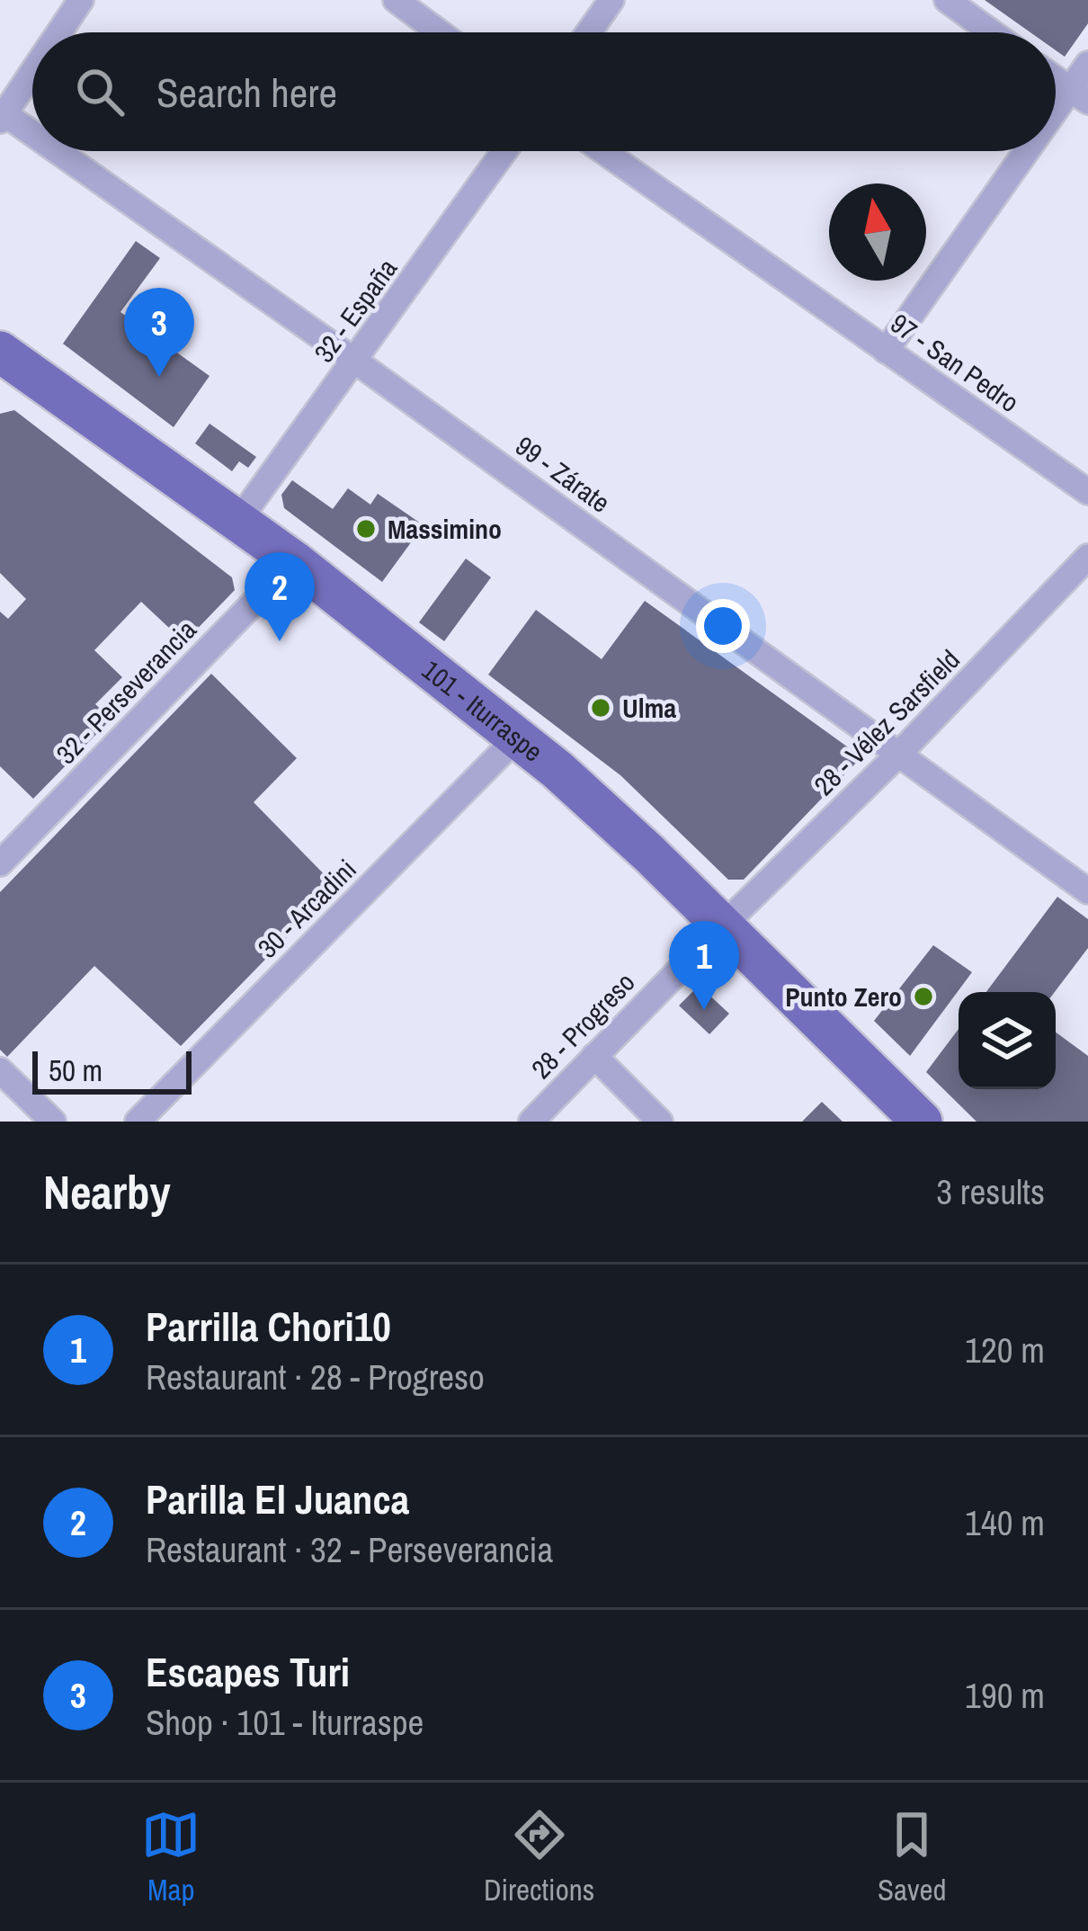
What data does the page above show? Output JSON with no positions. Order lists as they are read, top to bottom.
{
  "streets": {
    "main road": ["101 - Iturraspe"],
    "street": [
      "32 - España",
      "97 - San Pedro",
      "99 - Zárate",
      "32 - Perseverancia",
      "28 - Vélez Sarsfield",
      "30 - Arcadini",
      "28 - Progreso"
    ]
  },
  "crossings": [
    ["32 - España", "99 - Zárate"],
    ["32 - España", "101 - Iturraspe"],
    ["99 - Zárate", "28 - Vélez Sarsfield"],
    ["32 - Perseverancia", "101 - Iturraspe"],
    ["101 - Iturraspe", "28 - Vélez Sarsfield"],
    ["101 - Iturraspe", "30 - Arcadini"],
    ["101 - Iturraspe", "28 - Progreso"],
    ["28 - Vélez Sarsfield", "28 - Progreso"]
  ],
  "places": ["Massimino", "Ulma", "Punto Zero"],
  "scale_bar": "50 m",
  "north": "top",
  "page": {
    "search": "Search here",
    "pins": ["3", "2", "1"],
    "scale": "50 m",
    "heading": ["Nearby", "3 results"],
    "list": [
      {
        "mark": "1",
        "name": "Parrilla Chori10",
        "note": "Restaurant · 28 - Progreso",
        "value": "120 m"
      },
      {
        "mark": "2",
        "name": "Parilla El Juanca",
        "note": "Restaurant · 32 - Perseverancia",
        "value": "140 m"
      },
      {
        "mark": "3",
        "name": "Escapes Turi",
        "note": "Shop · 101 - Iturraspe",
        "value": "190 m"
      }
    ],
    "nav": ["Map", "Directions", "Saved"]
  }
}
